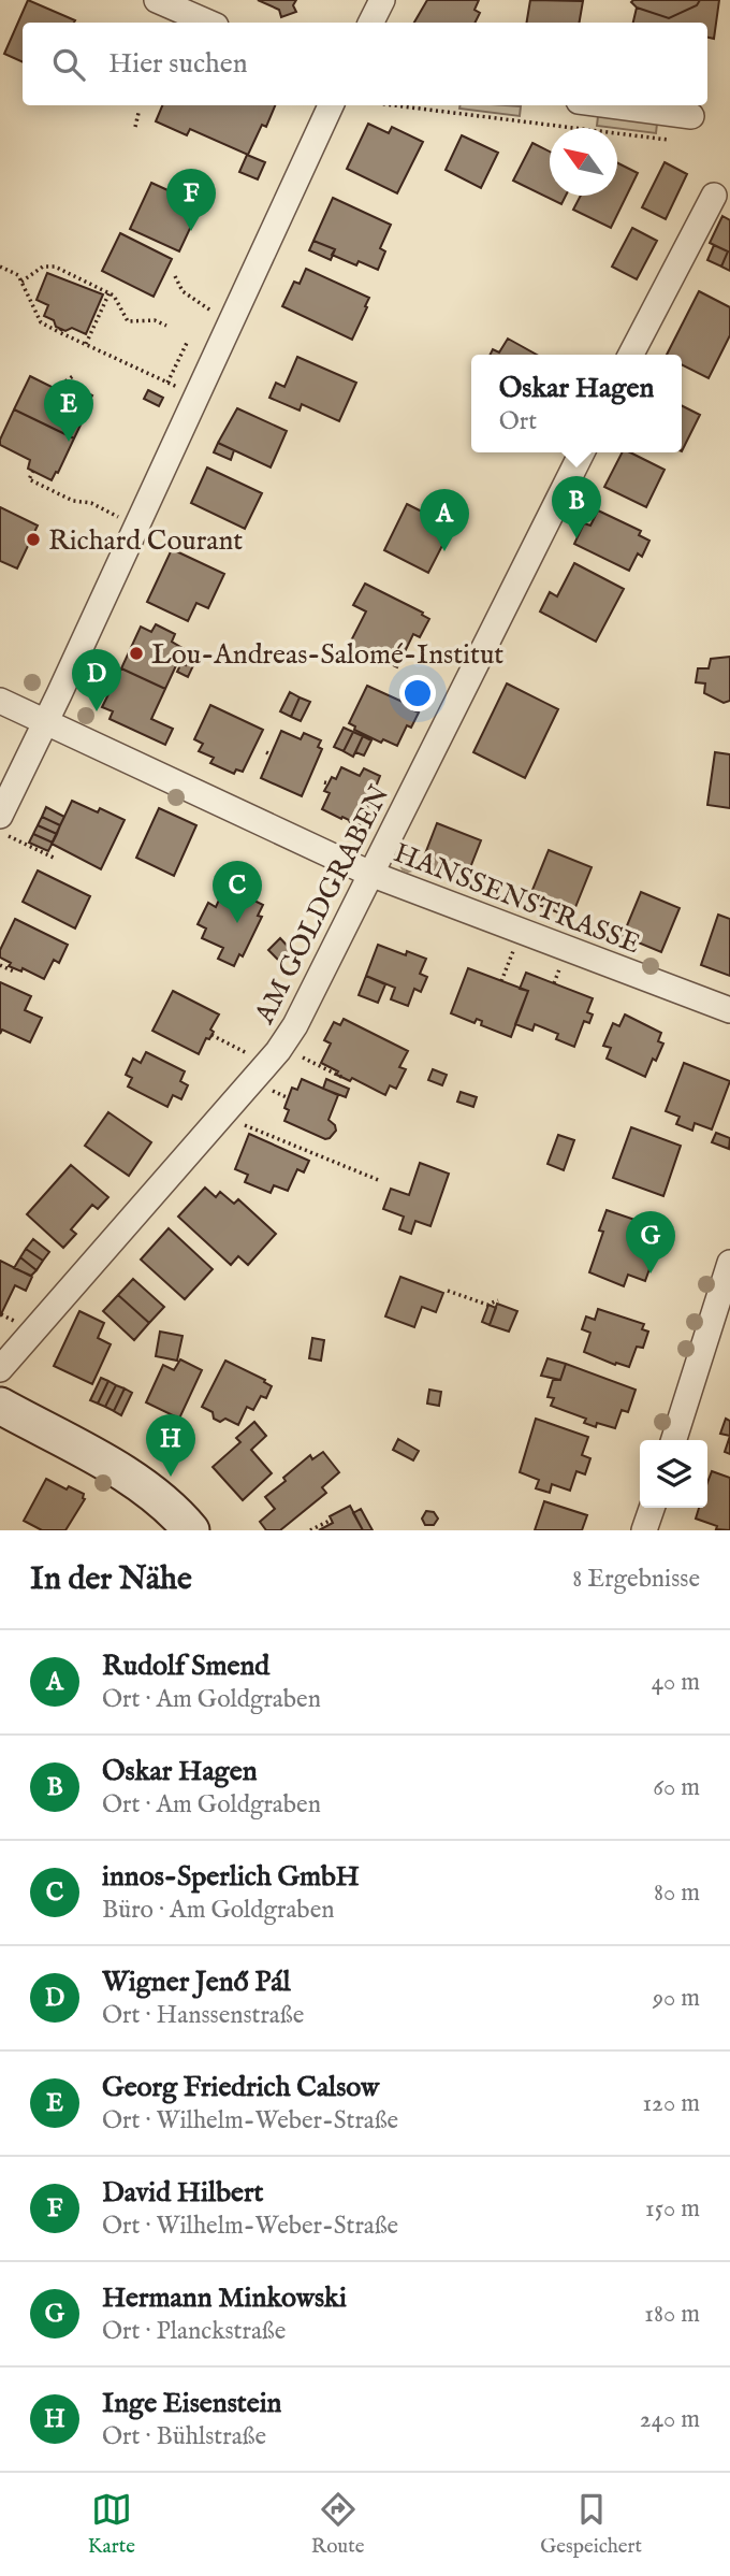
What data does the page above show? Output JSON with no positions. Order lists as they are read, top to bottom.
{
  "streets": {
    "street": ["HANSSENSTRASSE", "AM GOLDGRABEN"]
  },
  "crossings": [
    ["HANSSENSTRASSE", "AM GOLDGRABEN"]
  ],
  "places": ["Richard Courant", "Lou-Andreas-Salomé-Institut"],
  "north": "top left",
  "page": {
    "search": "Hier suchen",
    "pins": [
      "F",
      "E",
      "B",
      "A",
      "D",
      "C",
      "G",
      "H"
    ],
    "popup": ["Oskar Hagen", "Ort"],
    "heading": ["In der Nähe", "8 Ergebnisse"],
    "list": [
      {
        "mark": "A",
        "name": "Rudolf Smend",
        "note": "Ort · Am Goldgraben",
        "value": "40 m"
      },
      {
        "mark": "B",
        "name": "Oskar Hagen",
        "note": "Ort · Am Goldgraben",
        "value": "60 m"
      },
      {
        "mark": "C",
        "name": "innos-Sperlich GmbH",
        "note": "Büro · Am Goldgraben",
        "value": "80 m"
      },
      {
        "mark": "D",
        "name": "Wigner Jenő Pál",
        "note": "Ort · Hanssenstraße",
        "value": "90 m"
      },
      {
        "mark": "E",
        "name": "Georg Friedrich Calsow",
        "note": "Ort · Wilhelm-Weber-Straße",
        "value": "120 m"
      },
      {
        "mark": "F",
        "name": "David Hilbert",
        "note": "Ort · Wilhelm-Weber-Straße",
        "value": "150 m"
      },
      {
        "mark": "G",
        "name": "Hermann Minkowski",
        "note": "Ort · Planckstraße",
        "value": "180 m"
      },
      {
        "mark": "H",
        "name": "Inge Eisenstein",
        "note": "Ort · Bühlstraße",
        "value": "240 m"
      }
    ],
    "nav": ["Karte", "Route", "Gespeichert"]
  }
}
